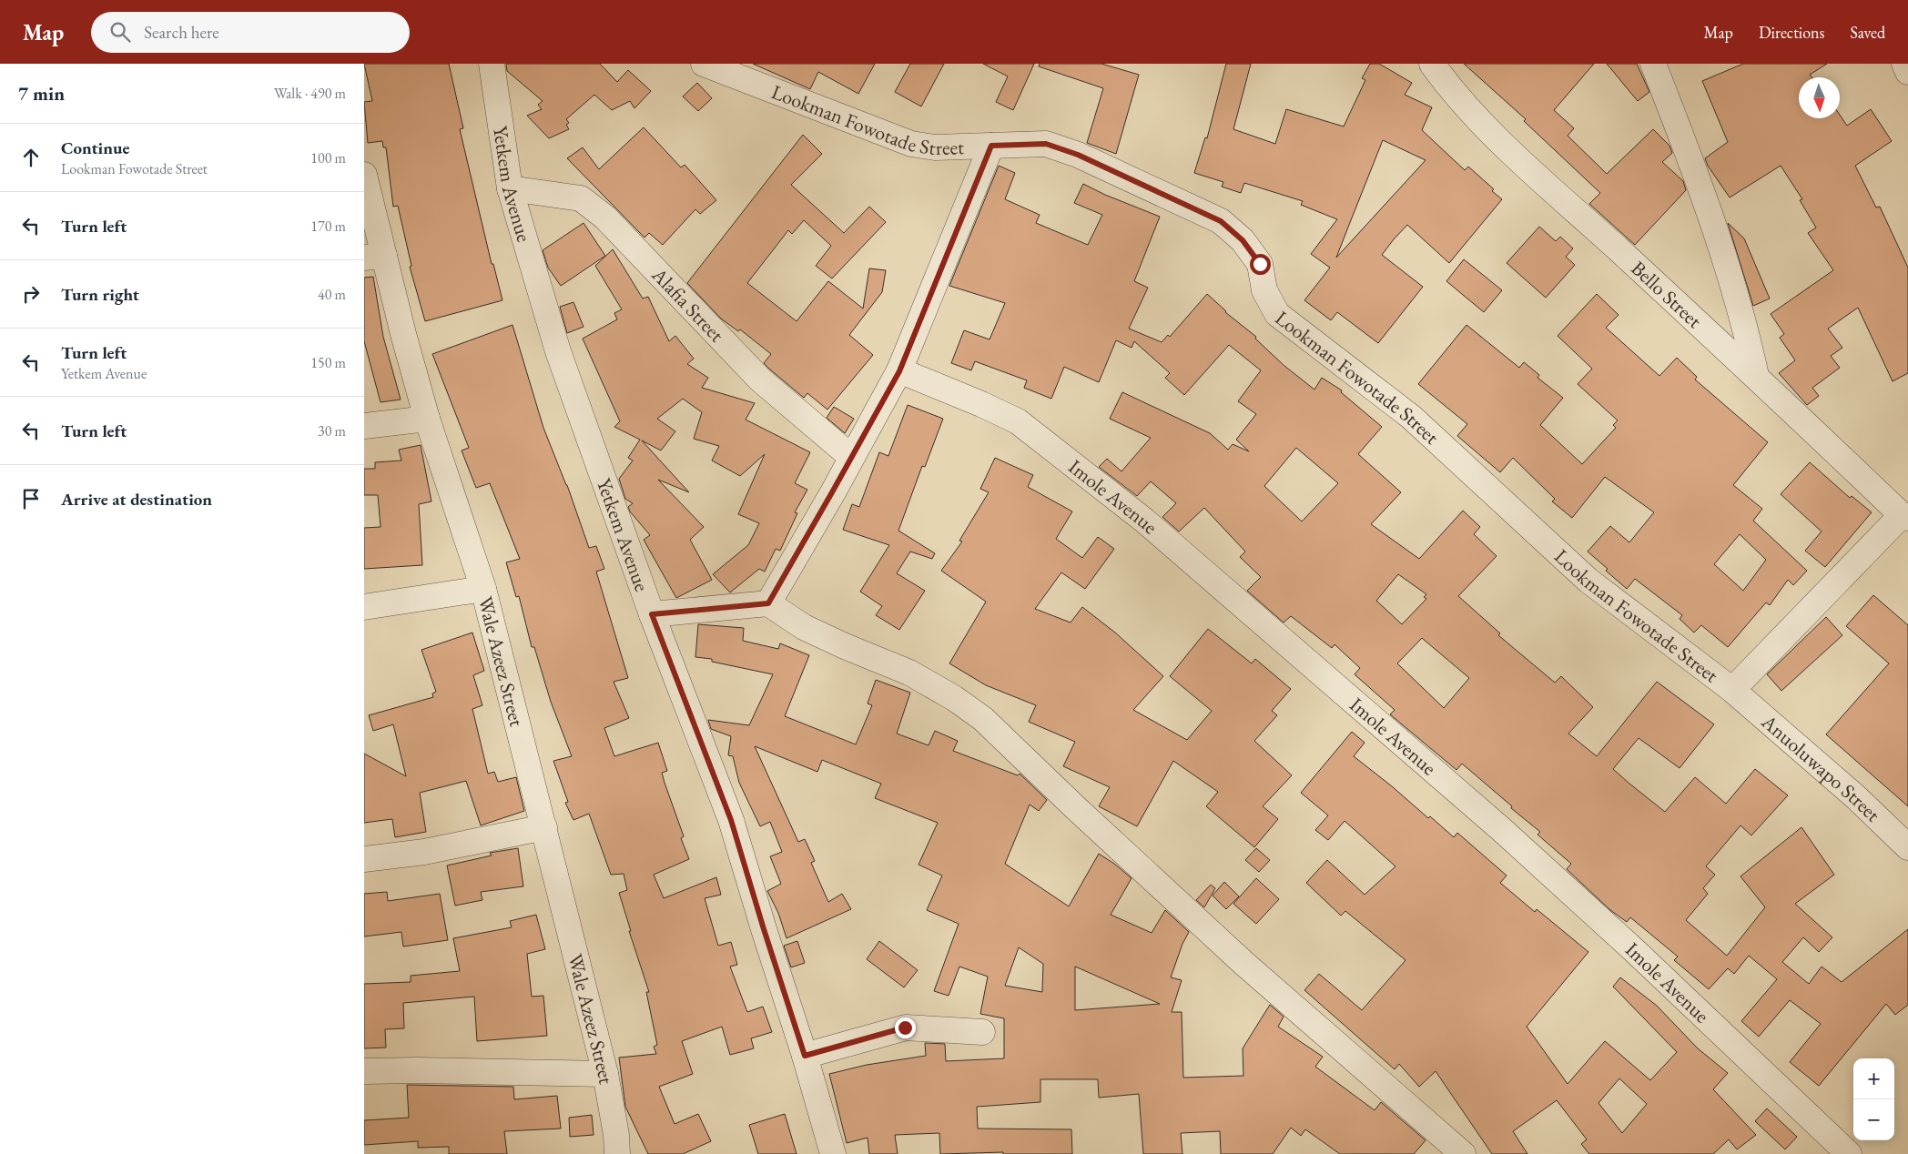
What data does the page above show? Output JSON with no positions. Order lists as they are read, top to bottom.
{
  "streets": {
    "street": [
      "Lookman Fowotade Street",
      "Yetkem Avenue",
      "Bello Street",
      "Alafia Street",
      "Imole Avenue",
      "Wale Azeez Street",
      "Anuoluwapo Street"
    ]
  },
  "crossings": [
    ["Lookman Fowotade Street", "Anuoluwapo Street"],
    ["Yetkem Avenue", "Alafia Street"]
  ],
  "north": "bottom",
  "page": {
    "header": "Map",
    "search": "Search here",
    "nav": ["Map", "Directions", "Saved"],
    "heading": ["7 min", "Walk · 490 m"],
    "list": [
      ["Continue", "Lookman Fowotade Street", "100 m"],
      ["Turn left", "170 m"],
      ["Turn right", "40 m"],
      ["Turn left", "Yetkem Avenue", "150 m"],
      ["Turn left", "30 m"],
      "Arrive at destination"
    ],
    "map_buttons": ["+", "−"]
  }
}
